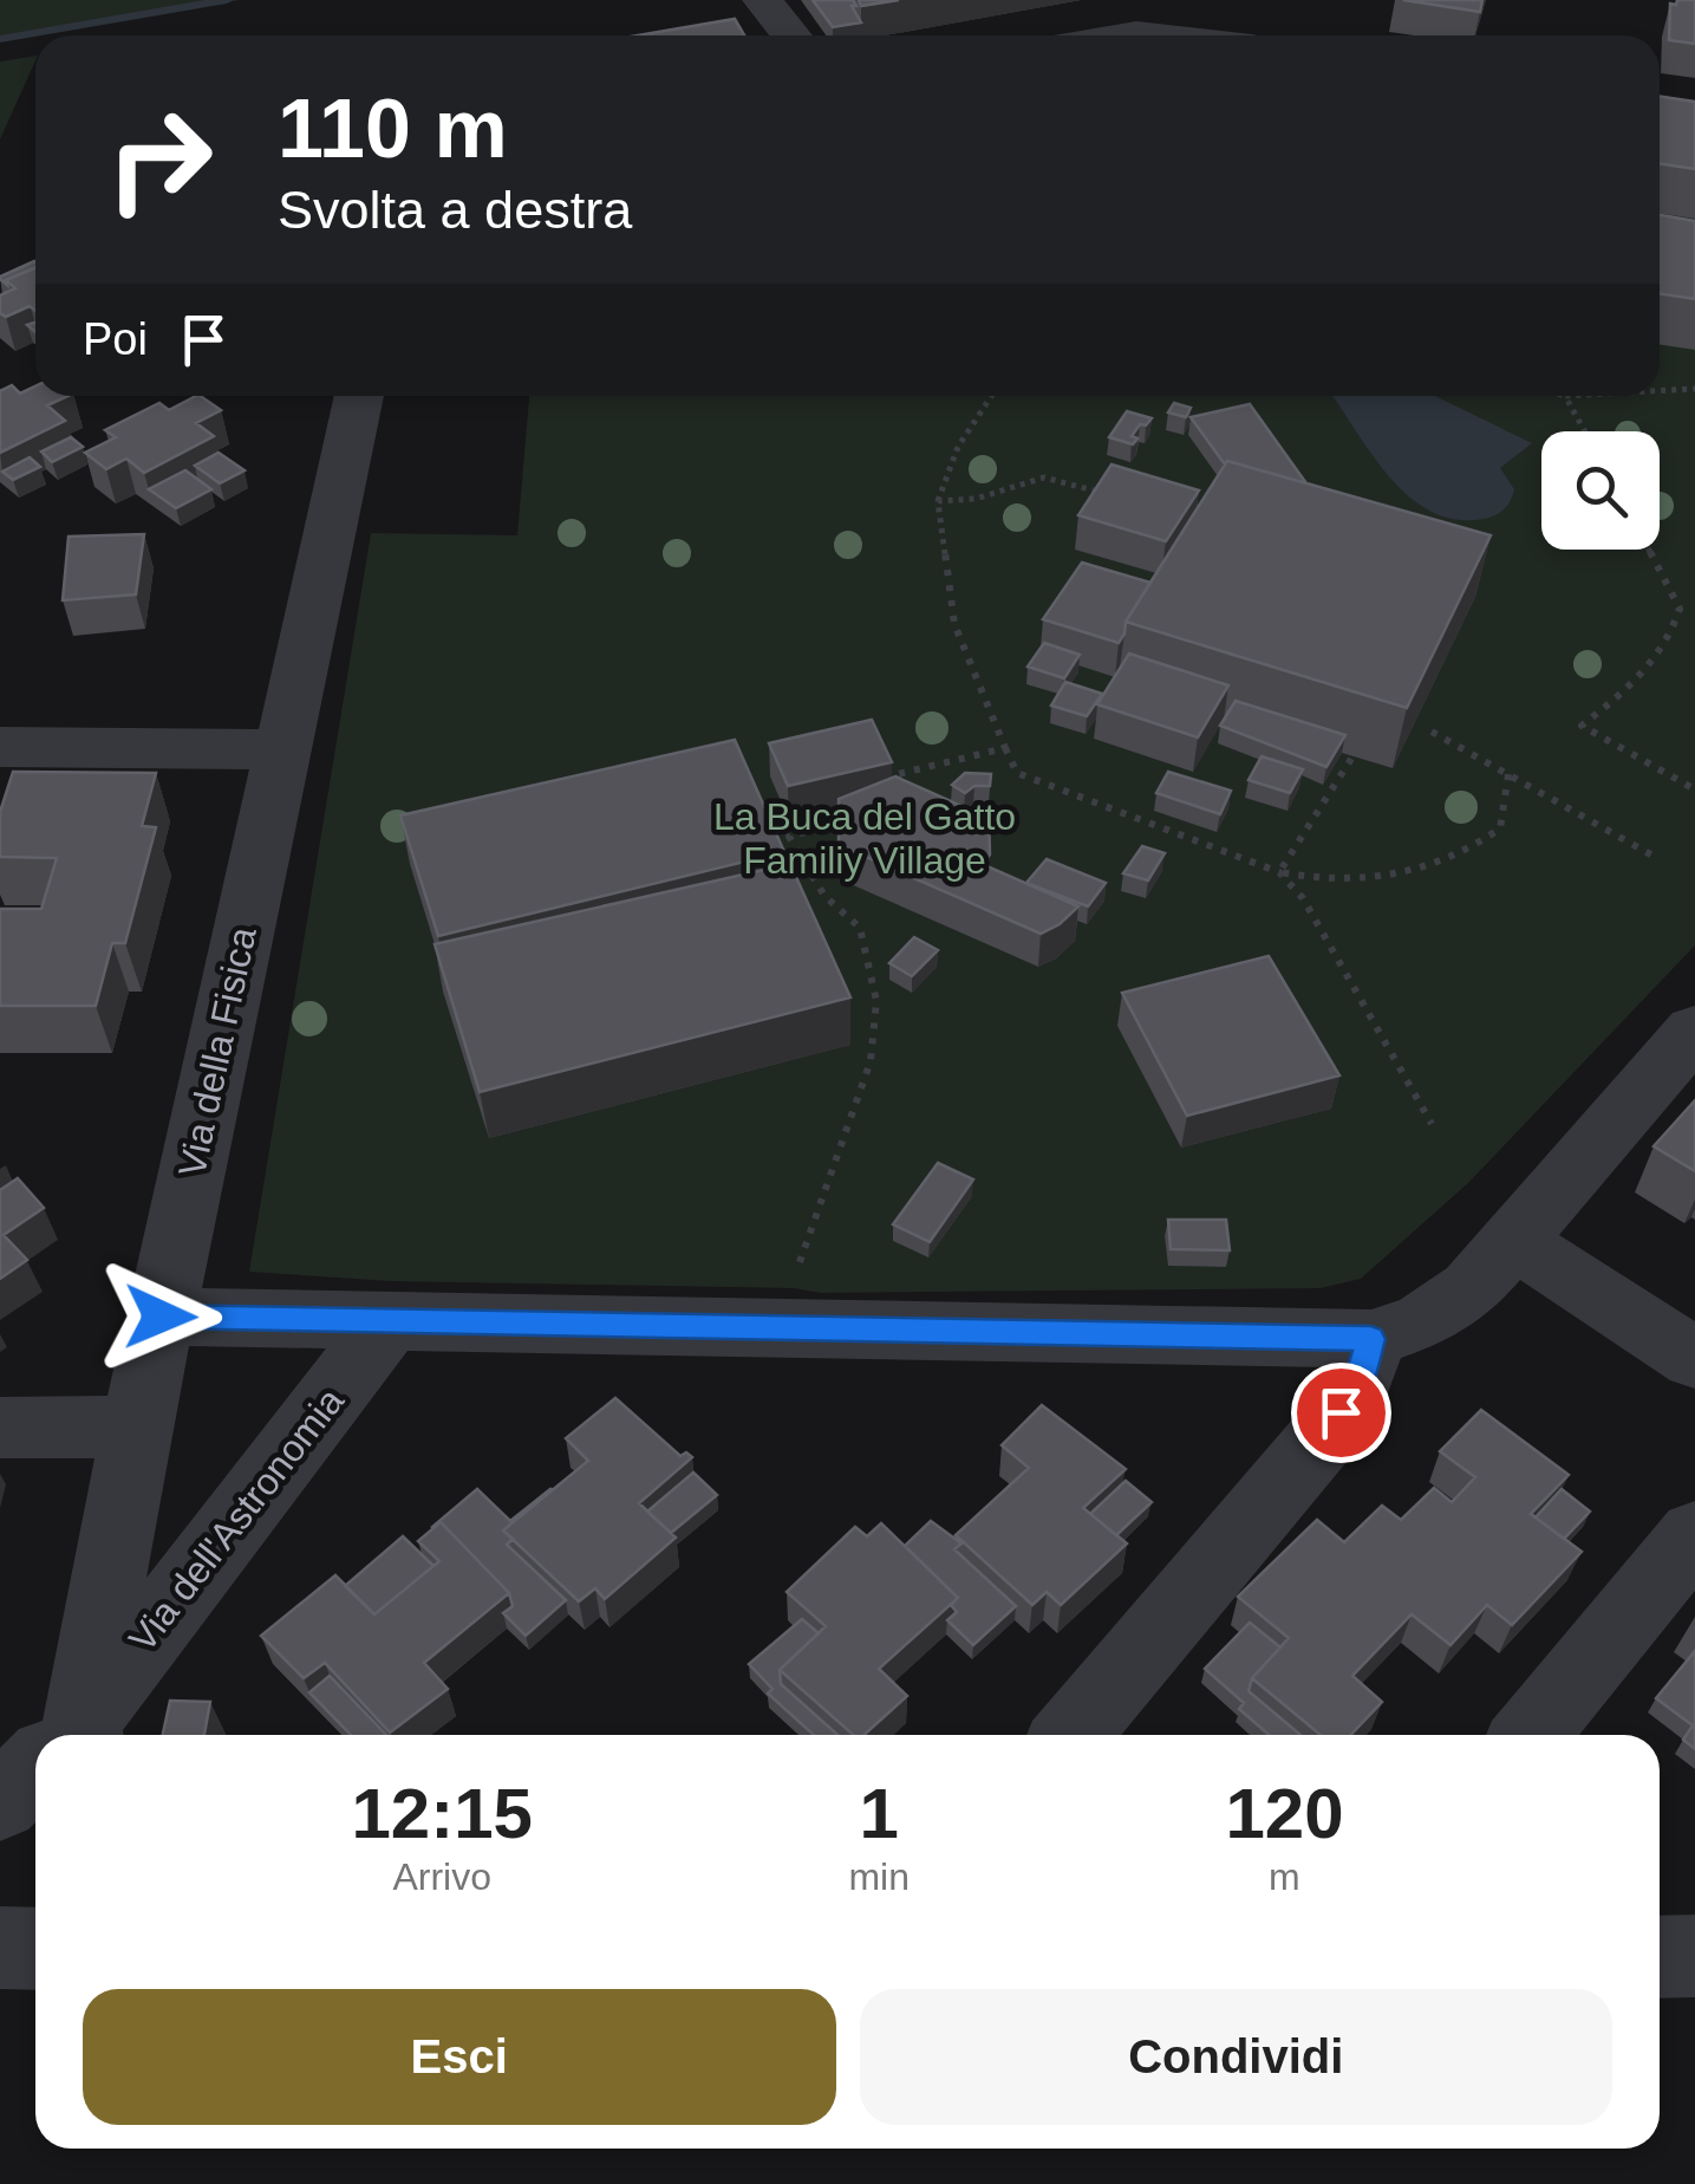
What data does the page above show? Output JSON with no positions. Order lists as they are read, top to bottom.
{
  "streets": {
    "street": ["Via della Fisica", "Via dell'Astronomia"]
  },
  "parks": ["La Buca del Gatto Familiy Village"],
  "page": {
    "turn": ["110 m", "Svolta a destra"],
    "then": "Poi",
    "eta": [
      "12:15",
      "Arrivo",
      "1",
      "min",
      "120",
      "m"
    ],
    "buttons": ["Esci", "Condividi"]
  }
}
